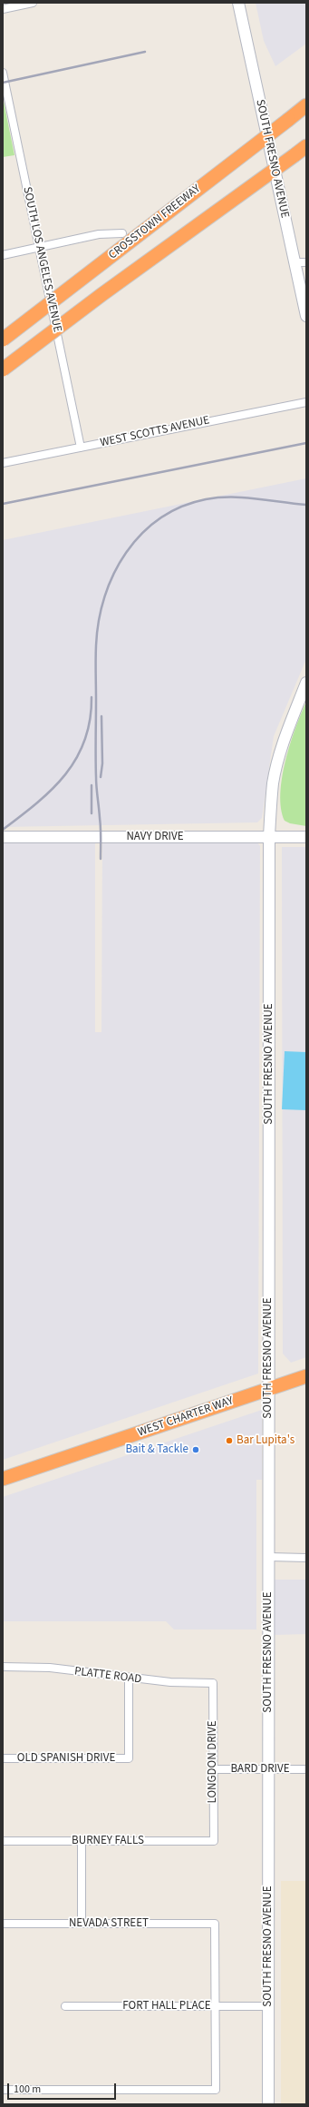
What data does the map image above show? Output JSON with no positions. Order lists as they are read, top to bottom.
{
  "streets": {
    "highway": ["CROSSTOWN FREEWAY", "WEST CHARTER WAY"],
    "street": [
      "SOUTH FRESNO AVENUE",
      "SOUTH LOS ANGELES AVENUE",
      "WEST SCOTTS AVENUE",
      "NAVY DRIVE",
      "PLATTE ROAD",
      "OLD SPANISH DRIVE",
      "LONGDON DRIVE",
      "BARD DRIVE",
      "BURNEY FALLS",
      "NEVADA STREET",
      "FORT HALL PLACE"
    ]
  },
  "crossings": [
    ["SOUTH FRESNO AVENUE", "NAVY DRIVE"],
    ["SOUTH FRESNO AVENUE", "WEST CHARTER WAY"],
    ["SOUTH FRESNO AVENUE", "BARD DRIVE"],
    ["SOUTH FRESNO AVENUE", "FORT HALL PLACE"],
    ["SOUTH LOS ANGELES AVENUE", "WEST SCOTTS AVENUE"],
    ["PLATTE ROAD", "OLD SPANISH DRIVE"],
    ["PLATTE ROAD", "LONGDON DRIVE"],
    ["LONGDON DRIVE", "BARD DRIVE"],
    ["LONGDON DRIVE", "BURNEY FALLS"],
    ["NEVADA STREET", "FORT HALL PLACE"]
  ],
  "places": ["Bar Lupita's", "Bait & Tackle"],
  "scale_bar": "100 m"
}
